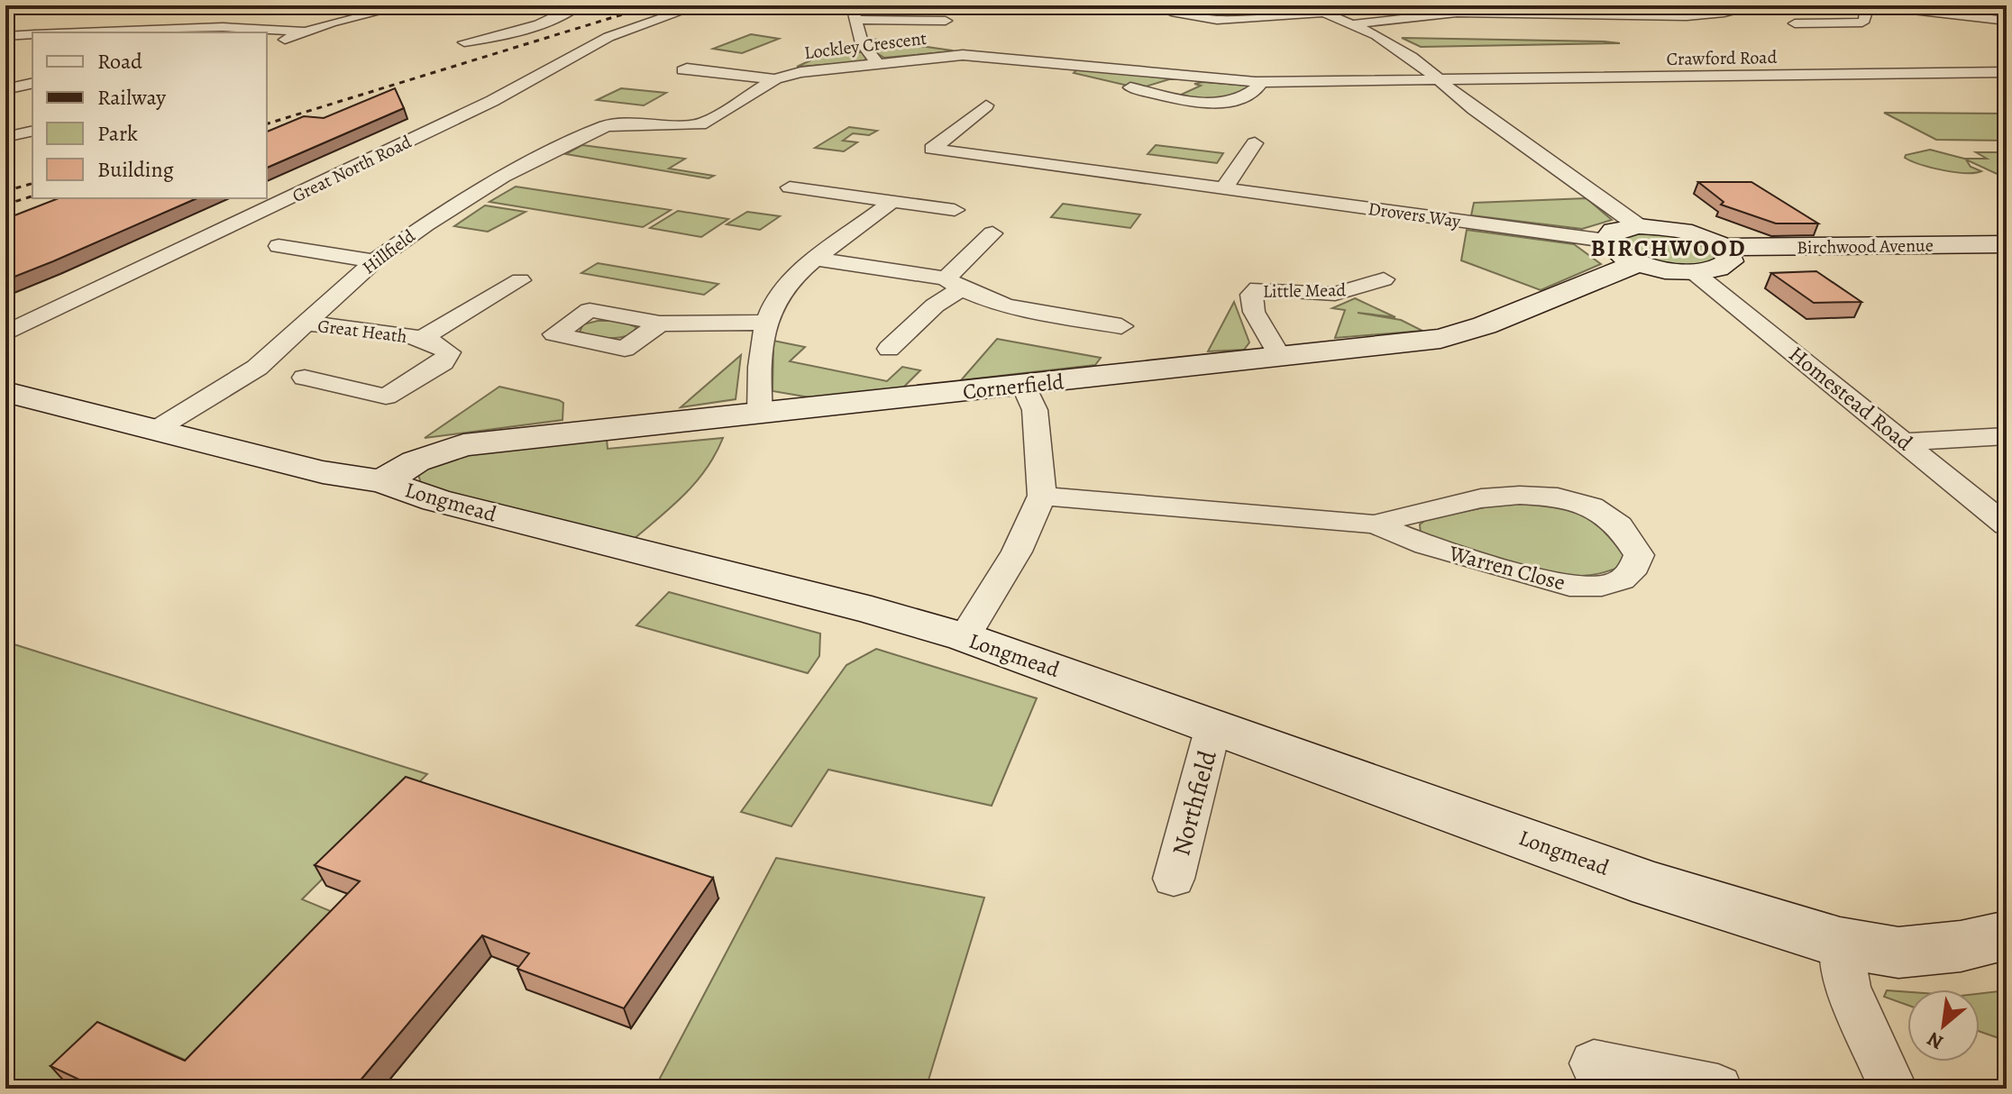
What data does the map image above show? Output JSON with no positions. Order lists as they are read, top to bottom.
{
  "streets": {
    "street": [
      "Lockley Crescent",
      "Crawford Road",
      "Great North Road",
      "Drovers Way",
      "Birchwood Avenue",
      "Hillfield",
      "Little Mead",
      "Great Heath",
      "Cornerfield",
      "Homestead Road",
      "Longmead",
      "Warren Close",
      "Northfield"
    ]
  },
  "crossings": [
    ["Lockley Crescent", "Crawford Road"],
    ["Lockley Crescent", "Hillfield"],
    ["Hillfield", "Great Heath"],
    ["Hillfield", "Longmead"],
    ["Little Mead", "Cornerfield"],
    ["Cornerfield", "Longmead"],
    ["Longmead", "Northfield"]
  ],
  "districts": ["BIRCHWOOD"],
  "legend": [
    "Road",
    "Railway",
    "Park",
    "Building"
  ],
  "north": "bottom left"
}
